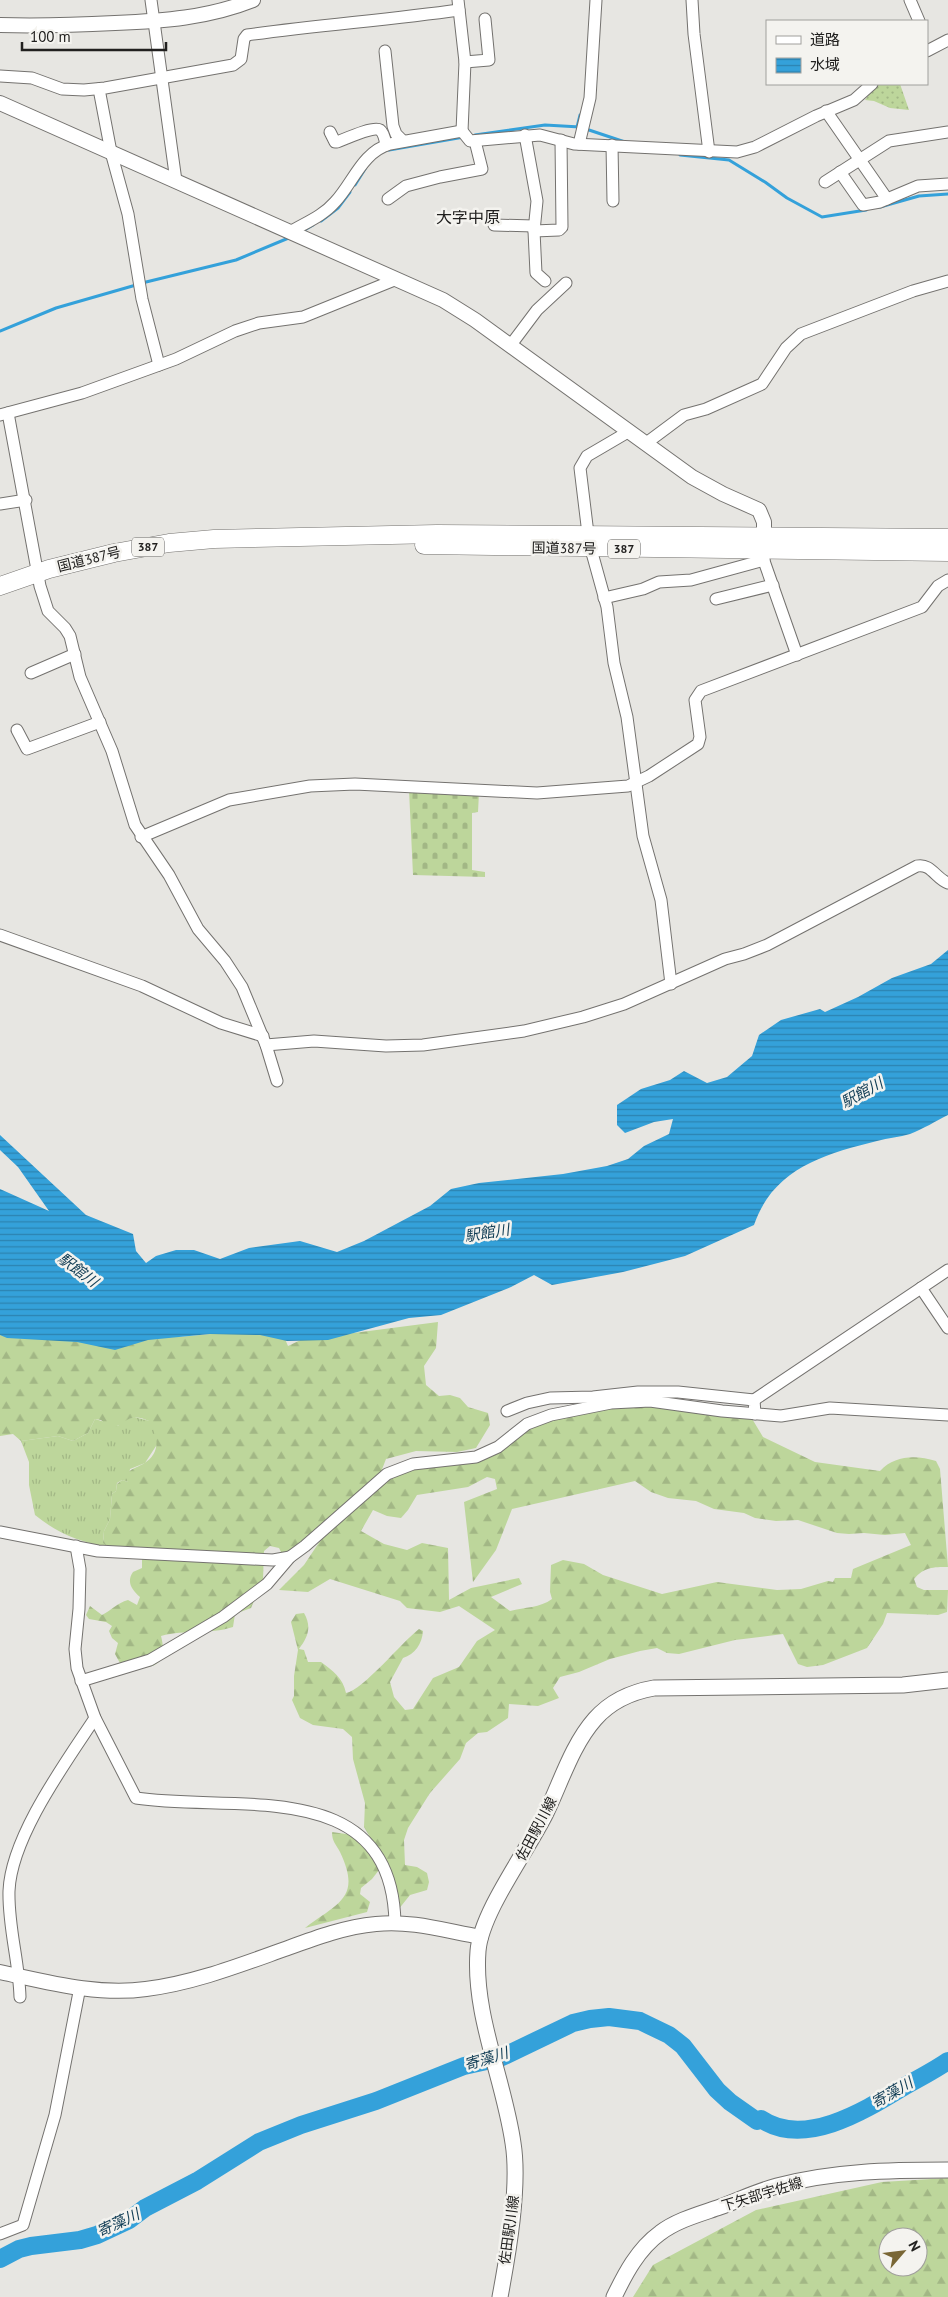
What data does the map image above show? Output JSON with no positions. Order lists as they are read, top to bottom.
{
  "streets": {
    "highway": ["387", "国道387号"],
    "main road": ["佐田駅川線", "下矢部宇佐線"]
  },
  "districts": ["大字中原"],
  "water": ["駅館川", "寄藻川"],
  "legend": ["道路", "水域"],
  "scale_bar": "100 m",
  "north": "top right"
}
